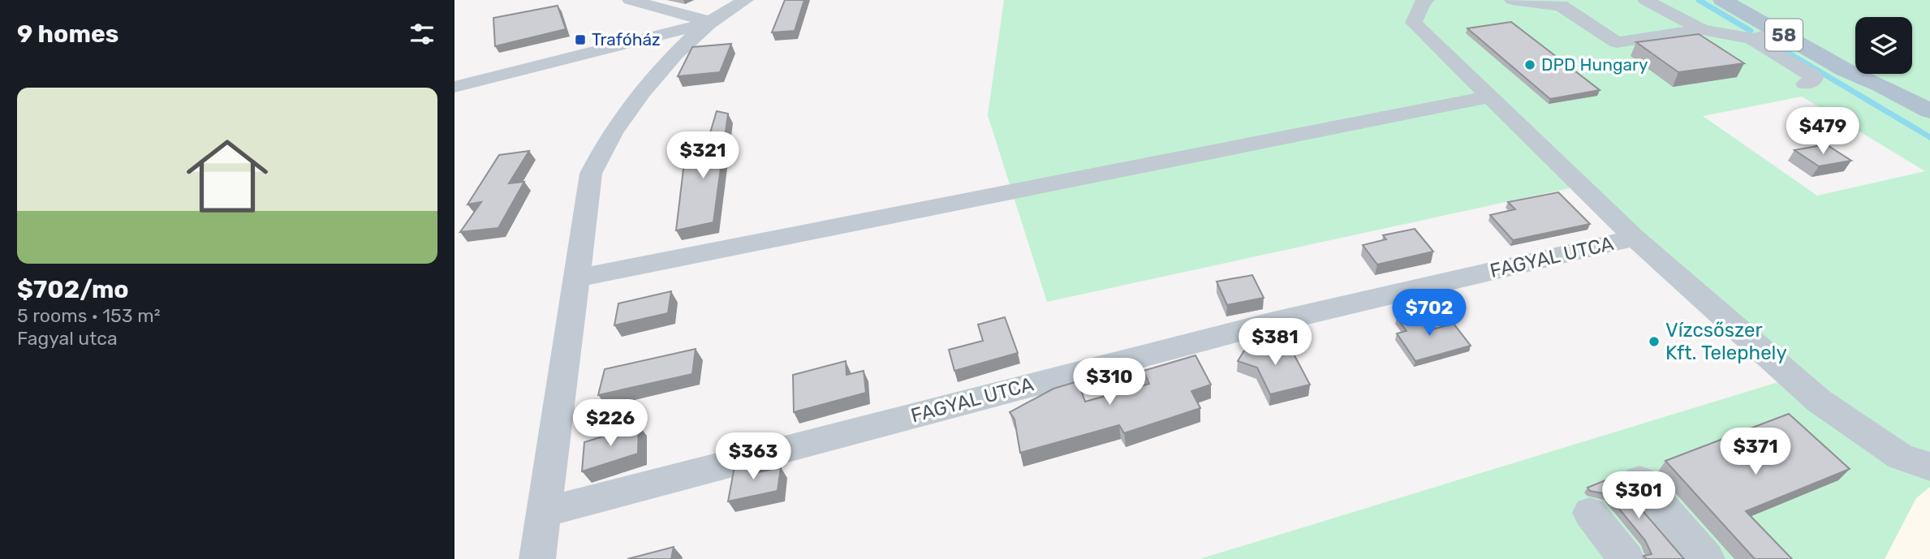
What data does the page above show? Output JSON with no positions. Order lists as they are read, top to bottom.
{
  "streets": {
    "main road": ["58"],
    "street": ["FAGYAL UTCA"]
  },
  "places": {
    "transit": ["Trafóház"],
    "other": ["DPD Hungary", "Vízcsőszer Kft. Telephely"]
  },
  "page": {
    "heading": "9 homes",
    "list": [
      {
        "name": "$702/mo",
        "note": "5 rooms · 153 m² · Fagyal utca"
      }
    ],
    "price": [
      "$479",
      "$321",
      "$702",
      "$381",
      "$310",
      "$226",
      "$371",
      "$363",
      "$301"
    ]
  }
}
